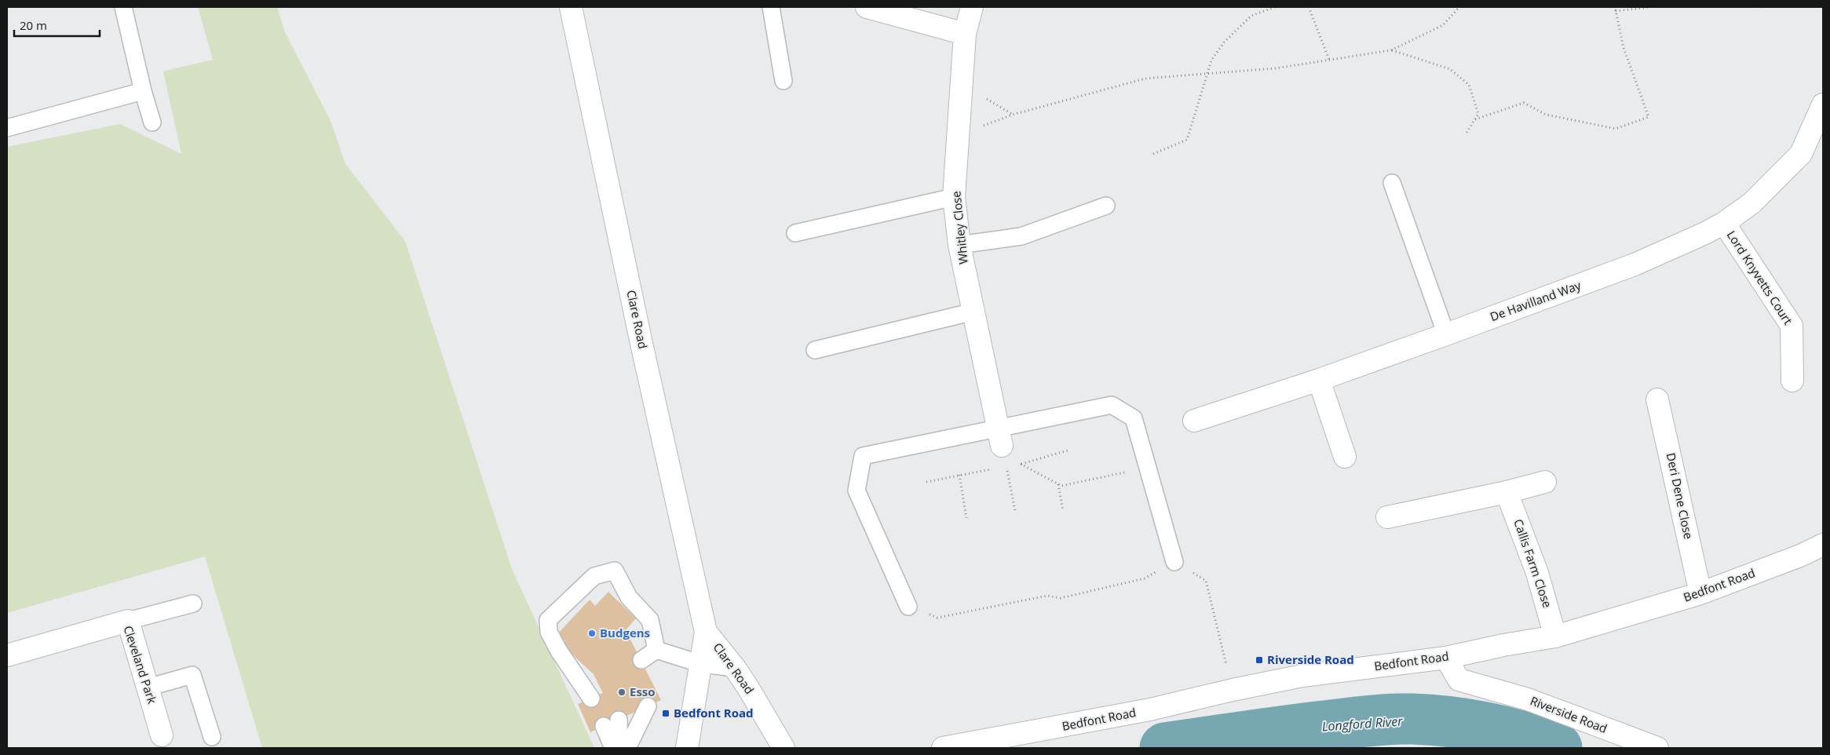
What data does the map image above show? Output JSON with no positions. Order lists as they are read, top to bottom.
{
  "streets": {
    "street": [
      "Whitley Close",
      "Lord Knyvetts Court",
      "De Havilland Way",
      "Clare Road",
      "Deri Dene Close",
      "Callis Farm Close",
      "Bedfont Road",
      "Cleveland Park",
      "Riverside Road"
    ]
  },
  "crossings": [
    ["Lord Knyvetts Court", "De Havilland Way"],
    ["Deri Dene Close", "Bedfont Road"],
    ["Callis Farm Close", "Bedfont Road"],
    ["Bedfont Road", "Riverside Road"]
  ],
  "water": ["Longford River"],
  "places": {
    "other": ["Budgens", "Esso"],
    "transit": ["Riverside Road", "Bedfont Road"]
  },
  "scale_bar": "20 m"
}
